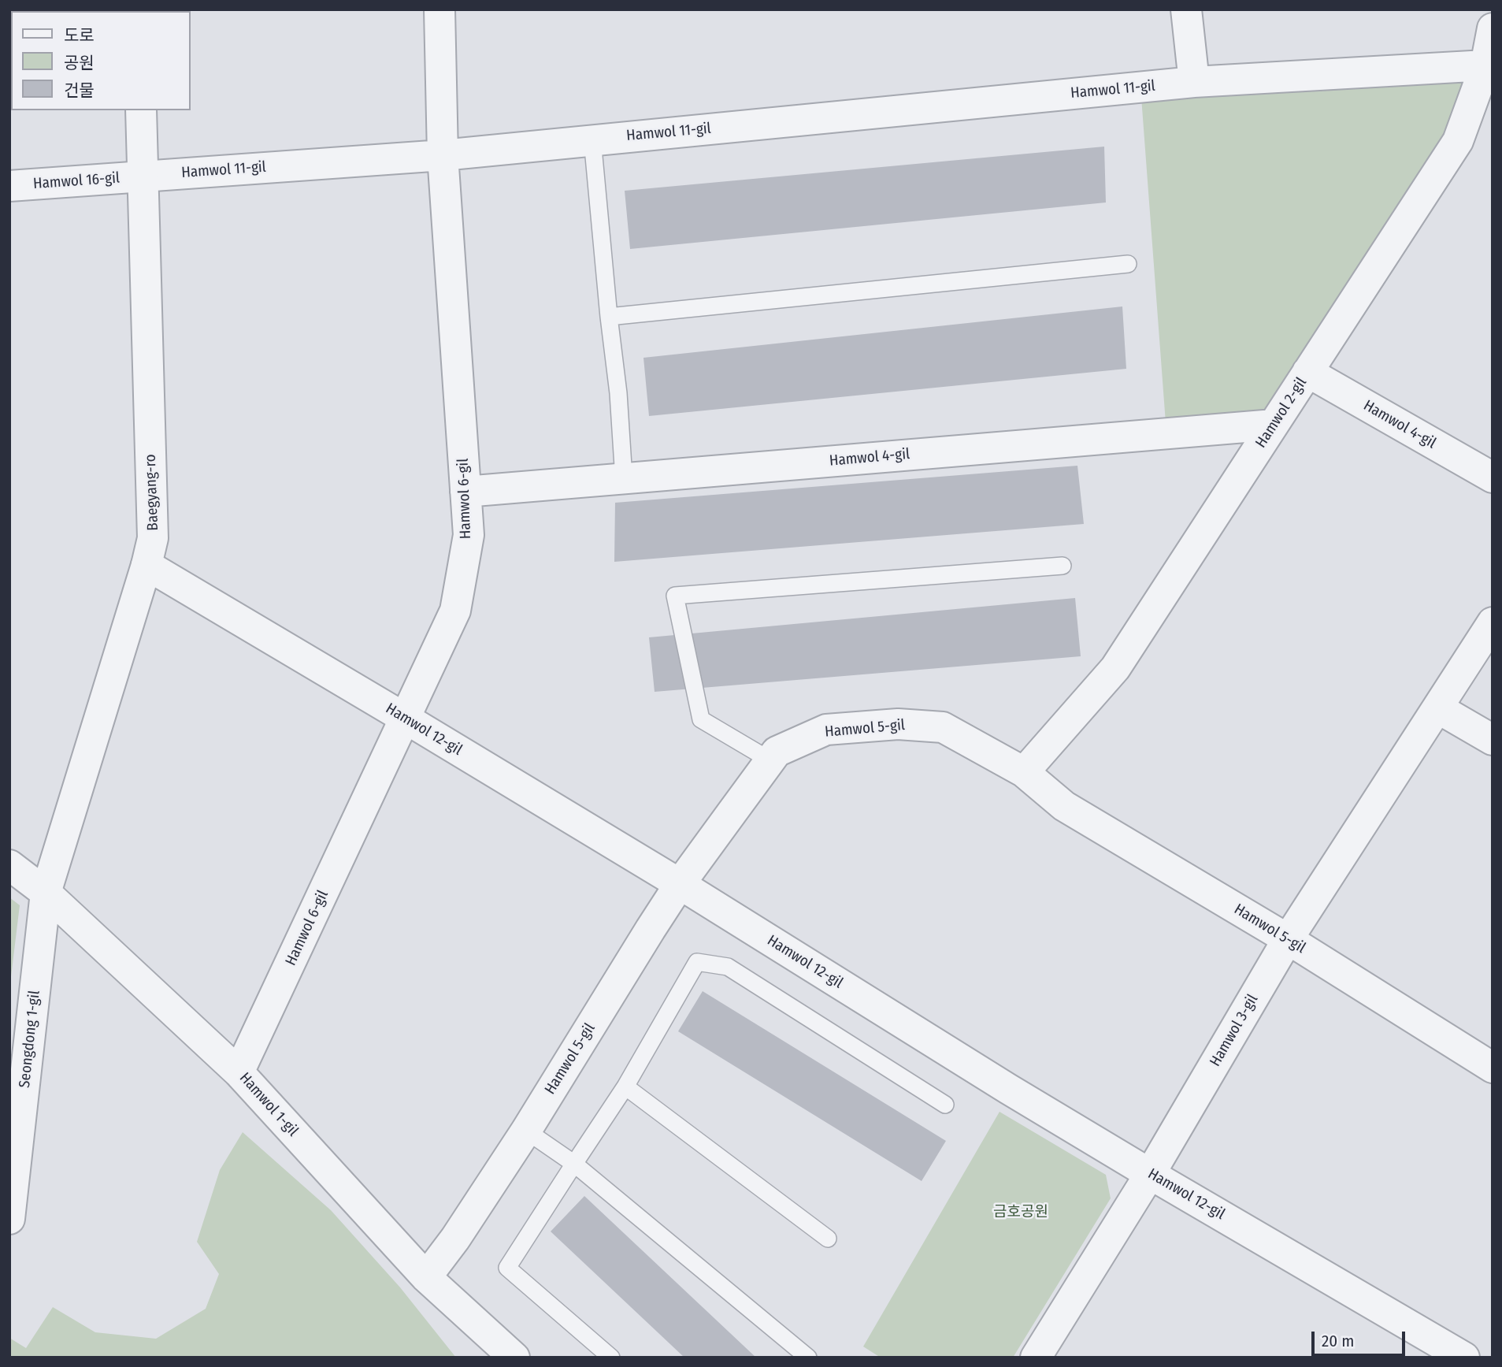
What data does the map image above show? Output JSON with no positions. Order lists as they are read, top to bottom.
{
  "streets": {
    "street": [
      "Hamwol 11-gil",
      "Hamwol 16-gil",
      "Hamwol 2-gil",
      "Hamwol 4-gil",
      "Baegyang-ro",
      "Hamwol 6-gil",
      "Hamwol 5-gil",
      "Hamwol 12-gil",
      "Hamwol 3-gil",
      "Seongdong 1-gil",
      "Hamwol 1-gil"
    ]
  },
  "crossings": [
    ["Hamwol 11-gil", "Hamwol 16-gil"],
    ["Hamwol 11-gil", "Hamwol 2-gil"],
    ["Hamwol 11-gil", "Baegyang-ro"],
    ["Hamwol 11-gil", "Hamwol 6-gil"],
    ["Hamwol 16-gil", "Baegyang-ro"],
    ["Hamwol 2-gil", "Hamwol 4-gil"],
    ["Hamwol 2-gil", "Hamwol 5-gil"],
    ["Hamwol 4-gil", "Hamwol 6-gil"],
    ["Baegyang-ro", "Hamwol 12-gil"],
    ["Baegyang-ro", "Seongdong 1-gil"],
    ["Baegyang-ro", "Hamwol 1-gil"],
    ["Hamwol 6-gil", "Hamwol 12-gil"],
    ["Hamwol 6-gil", "Hamwol 1-gil"],
    ["Hamwol 5-gil", "Hamwol 12-gil"],
    ["Hamwol 5-gil", "Hamwol 3-gil"],
    ["Hamwol 5-gil", "Hamwol 1-gil"],
    ["Hamwol 12-gil", "Hamwol 3-gil"],
    ["Seongdong 1-gil", "Hamwol 1-gil"]
  ],
  "parks": ["금호공원"],
  "legend": ["도로", "공원", "건물"],
  "scale_bar": "20 m"
}
